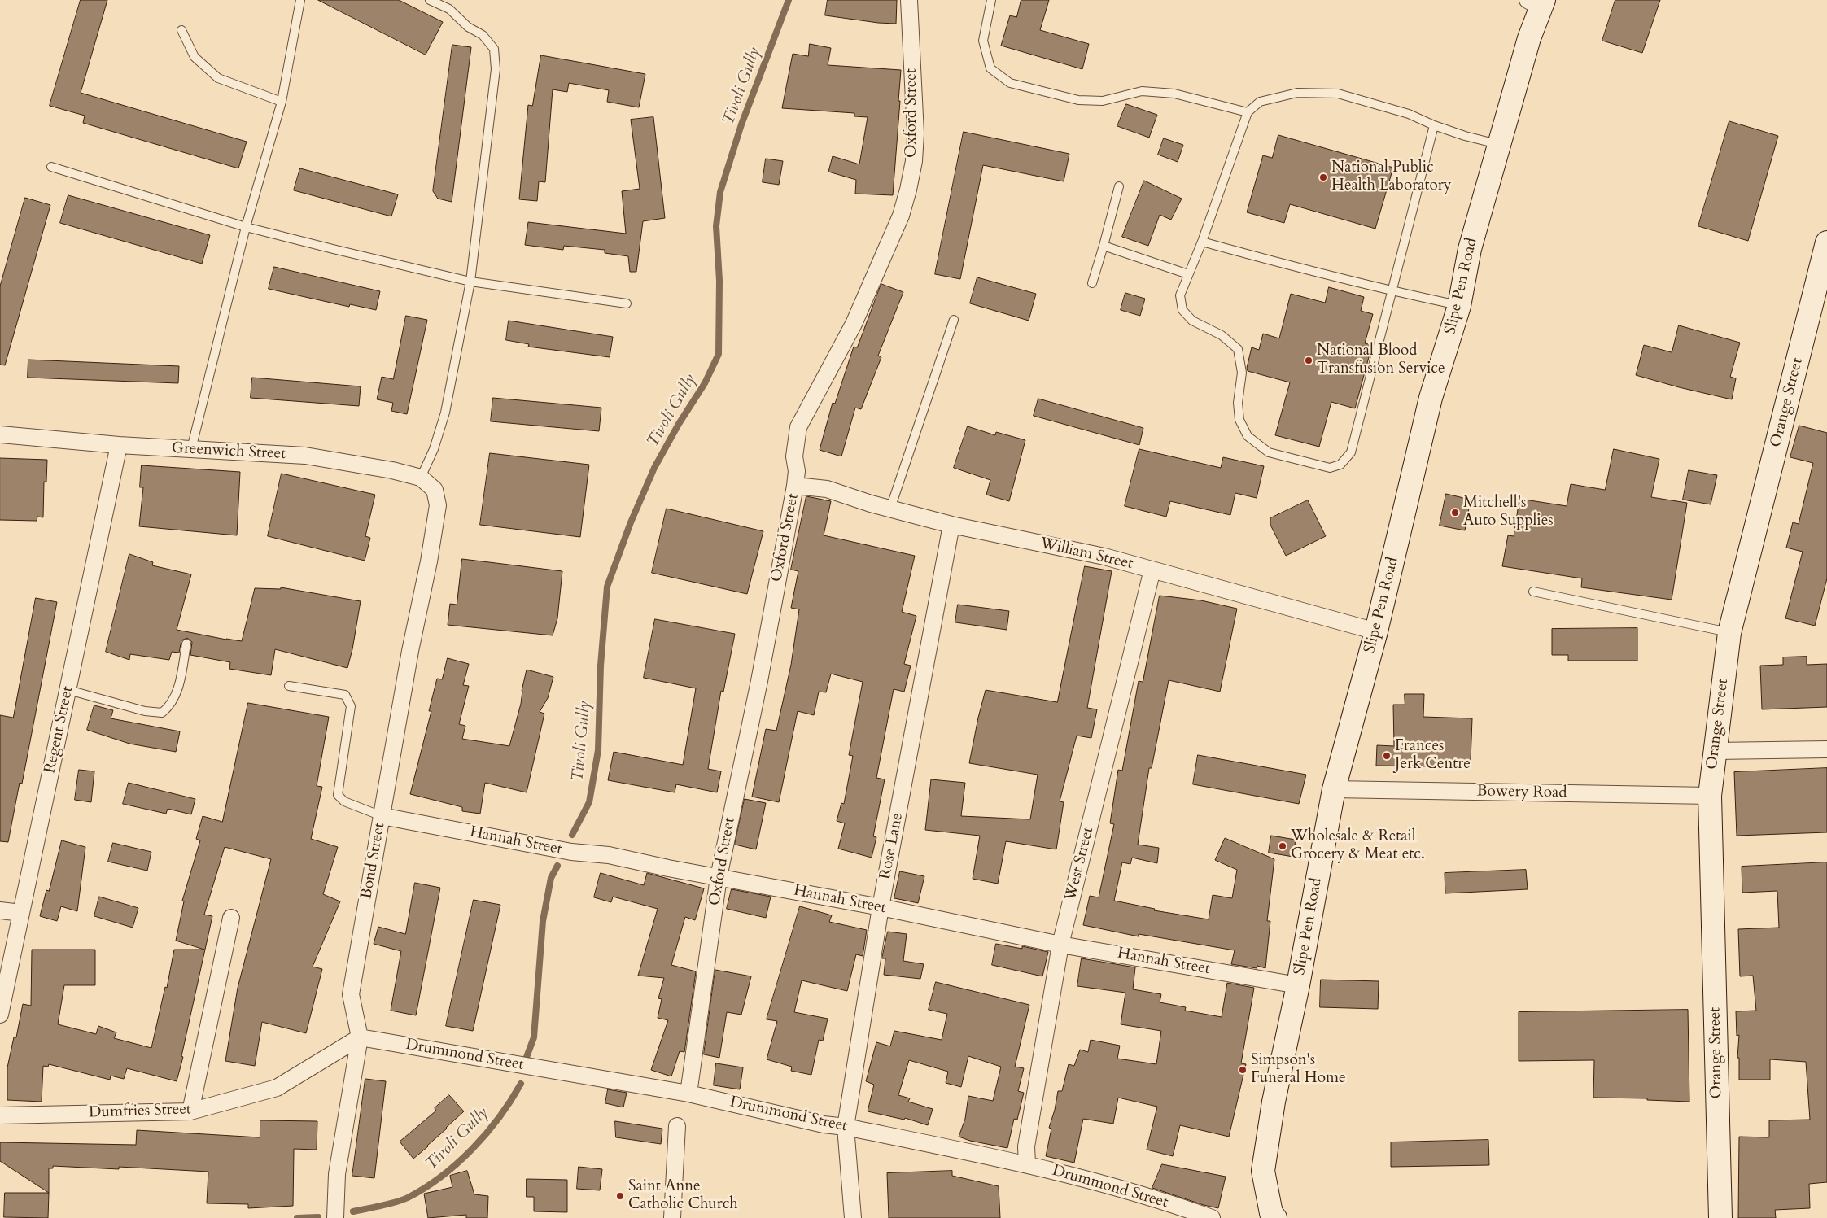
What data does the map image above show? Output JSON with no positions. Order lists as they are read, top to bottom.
{
  "streets": {
    "street": [
      "Oxford Street",
      "Slipe Pen Road",
      "Orange Street",
      "Greenwich Street",
      "William Street",
      "Regent Street",
      "Bowery Road",
      "Hannah Street",
      "Rose Lane",
      "Bond Street",
      "West Street",
      "Drummond Street",
      "Dumfries Street"
    ]
  },
  "crossings": [
    ["Oxford Street", "William Street"],
    ["Oxford Street", "Hannah Street"],
    ["Oxford Street", "Drummond Street"],
    ["Slipe Pen Road", "William Street"],
    ["Slipe Pen Road", "Bowery Road"],
    ["Slipe Pen Road", "Hannah Street"],
    ["Orange Street", "Bowery Road"],
    ["Greenwich Street", "Regent Street"],
    ["Greenwich Street", "Bond Street"],
    ["William Street", "Rose Lane"],
    ["William Street", "West Street"],
    ["Hannah Street", "Rose Lane"],
    ["Hannah Street", "Bond Street"],
    ["Hannah Street", "West Street"],
    ["Rose Lane", "Drummond Street"],
    ["Bond Street", "Drummond Street"],
    ["Bond Street", "Dumfries Street"],
    ["West Street", "Drummond Street"],
    ["Drummond Street", "Dumfries Street"]
  ],
  "water": ["Tivoli Gully"],
  "places": [
    "National Public Health Laboratory",
    "National Blood Transfusion Service",
    "Mitchell's Auto Supplies",
    "Frances Jerk Centre",
    "Wholesale & Retail Grocery & Meat etc.",
    "Simpson's Funeral Home",
    "Saint Anne Catholic Church"
  ]
}
